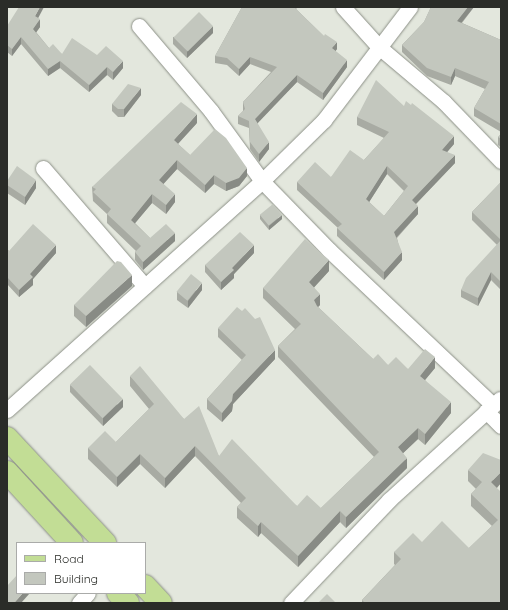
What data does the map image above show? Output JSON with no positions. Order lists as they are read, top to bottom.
{
  "legend": ["Road", "Building"]
}
